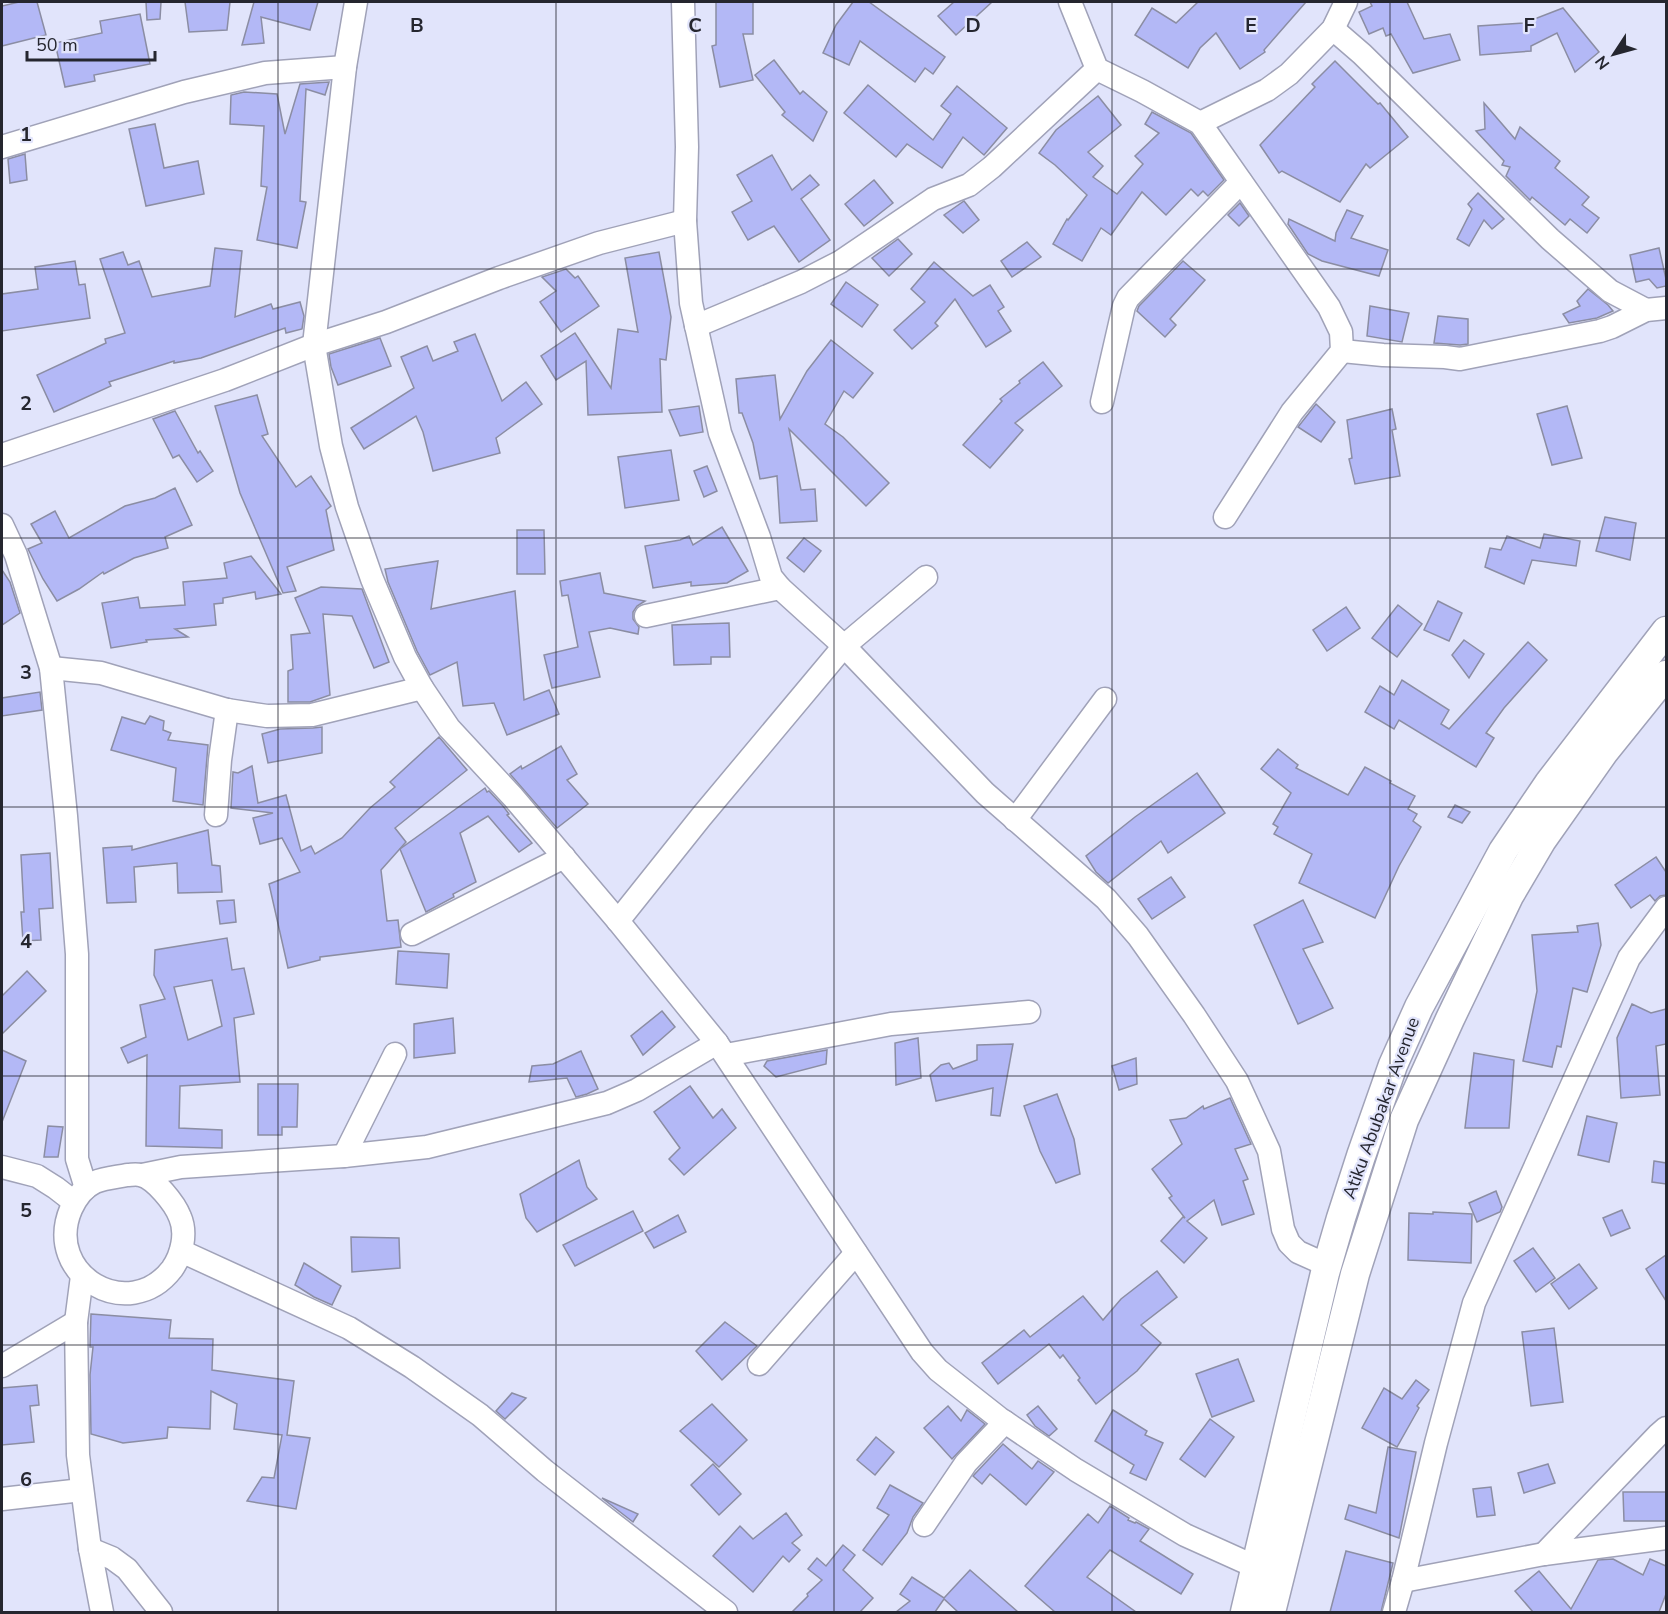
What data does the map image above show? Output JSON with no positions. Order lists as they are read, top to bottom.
{
  "streets": {
    "main road": ["Atiku Abubakar Avenue"]
  },
  "scale_bar": "50 m",
  "north": "bottom left",
  "grid": {
    "columns": [
      "B",
      "C",
      "D",
      "E",
      "F"
    ],
    "rows": [
      "1",
      "2",
      "3",
      "4",
      "5",
      "6"
    ]
  }
}
